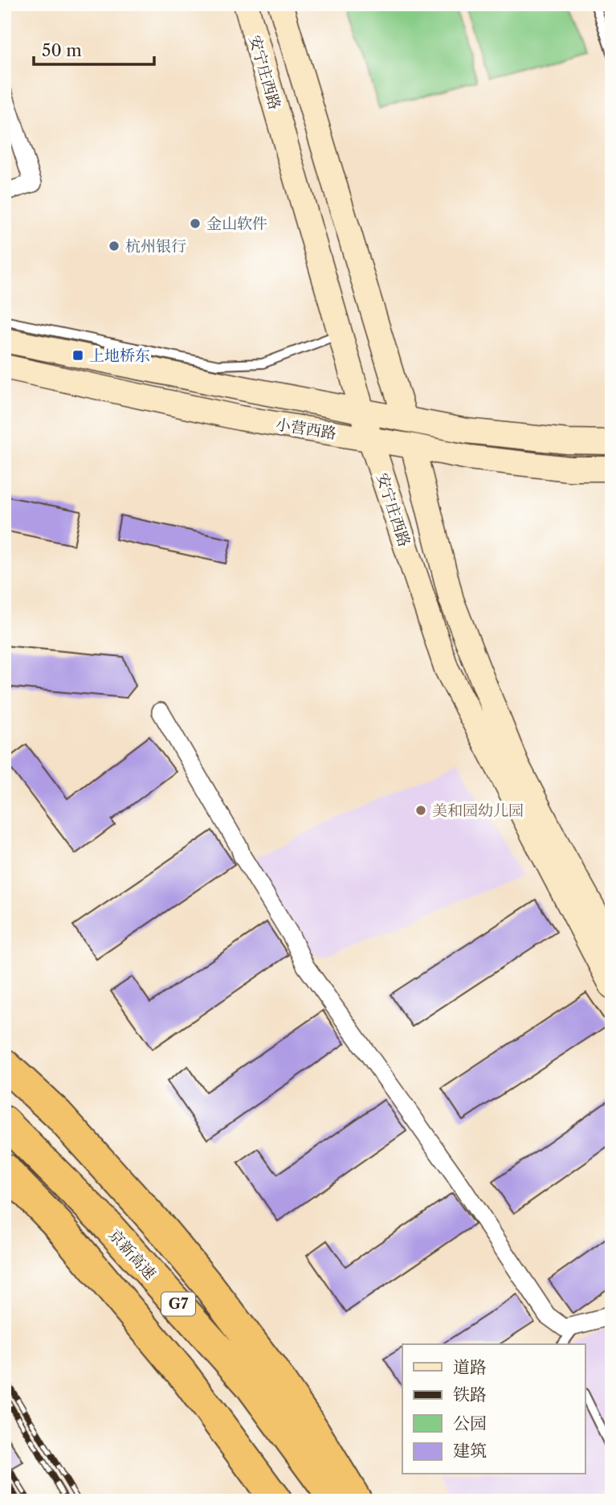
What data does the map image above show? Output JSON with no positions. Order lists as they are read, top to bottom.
{
  "streets": {
    "highway": ["京新高速", "G7"],
    "main road": ["安宁庄西路", "小营西路"]
  },
  "crossings": [
    ["安宁庄西路", "小营西路"]
  ],
  "places": {
    "other": ["金山软件", "杭州银行", "美和园幼儿园"],
    "transit": ["上地桥东"]
  },
  "legend": [
    "道路",
    "铁路",
    "公园",
    "建筑"
  ],
  "scale_bar": "50 m"
}
